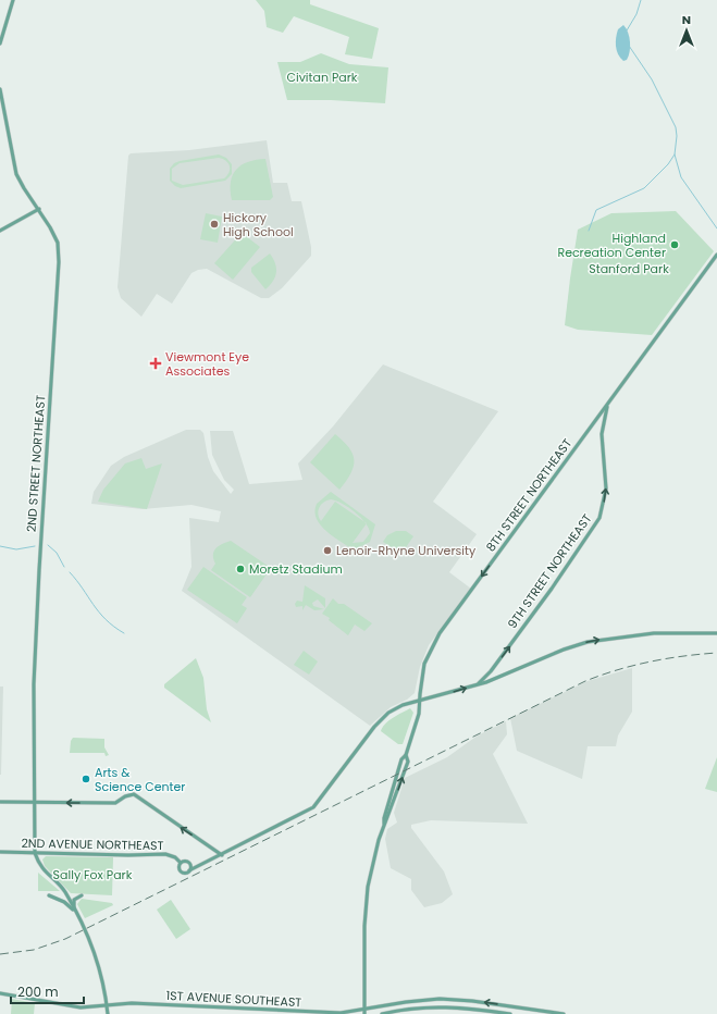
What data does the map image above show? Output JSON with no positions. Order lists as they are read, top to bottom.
{
  "streets": {
    "main road": [
      "2ND STREET NORTHEAST",
      "8TH STREET NORTHEAST",
      "9TH STREET NORTHEAST",
      "2ND AVENUE NORTHEAST",
      "1ST AVENUE SOUTHEAST"
    ]
  },
  "crossings": [
    ["2ND STREET NORTHEAST", "2ND AVENUE NORTHEAST"],
    ["8TH STREET NORTHEAST", "9TH STREET NORTHEAST"]
  ],
  "one_way": ["8TH STREET NORTHEAST", "9TH STREET NORTHEAST"],
  "parks": ["Civitan Park", "Stanford Park", "Sally Fox Park"],
  "places": {
    "other": [
      "Hickory High School",
      "Highland Recreation Center",
      "Lenoir-Rhyne University",
      "Moretz Stadium",
      "Arts & Science Center"
    ],
    "health": ["Viewmont Eye Associates"]
  },
  "scale_bar": "200 m",
  "north": "top"
}
